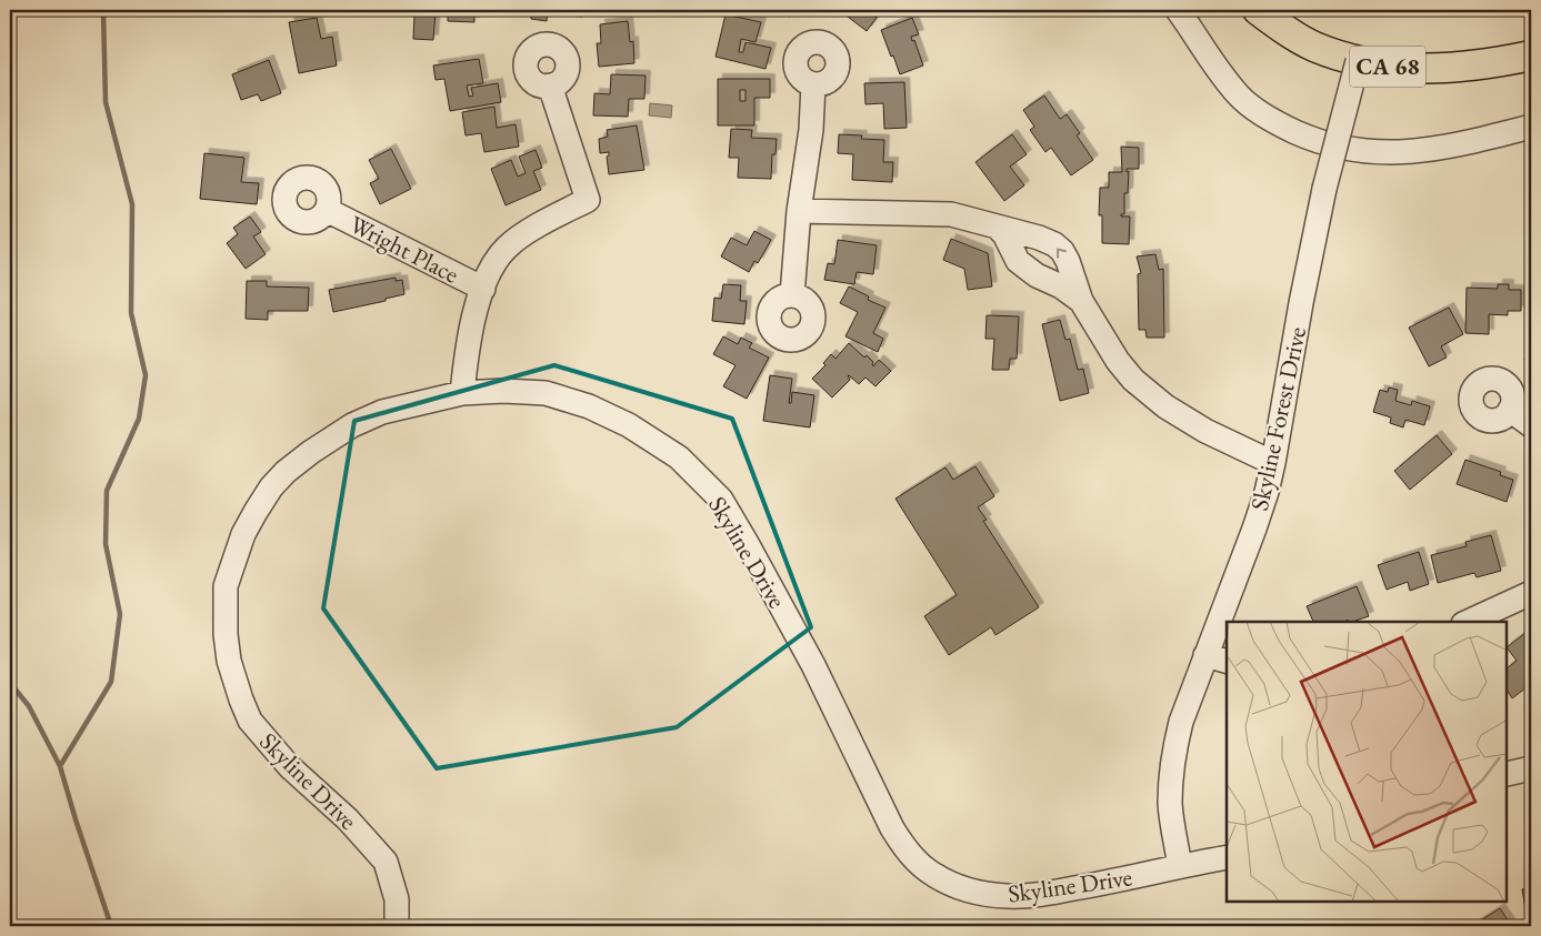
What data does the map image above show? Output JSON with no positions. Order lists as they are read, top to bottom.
{
  "streets": {
    "main road": ["CA 68"],
    "street": ["Wright Place", "Skyline Forest Drive", "Skyline Drive"]
  },
  "crossings": [
    ["CA 68", "Skyline Forest Drive"],
    ["Skyline Forest Drive", "Skyline Drive"]
  ]
}
